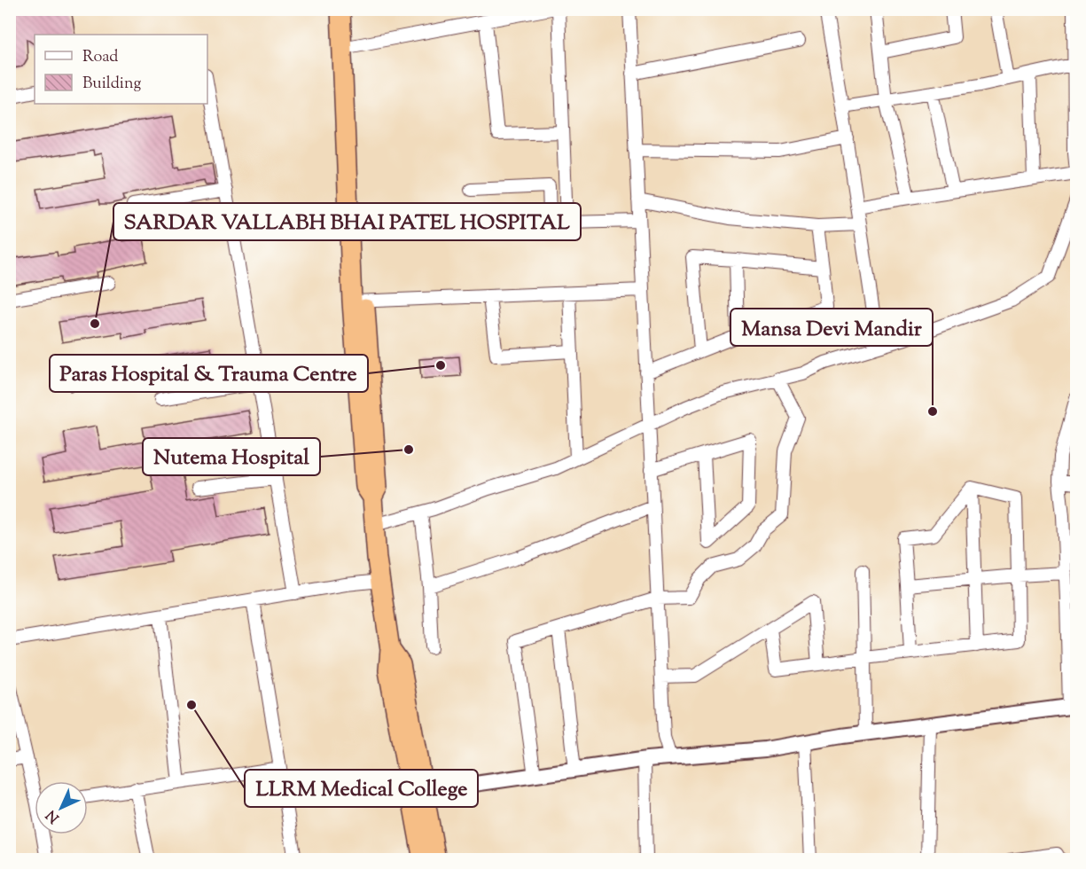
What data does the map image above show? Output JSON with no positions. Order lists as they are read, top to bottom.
{
  "places": [
    "SARDAR VALLABH BHAI PATEL HOSPITAL",
    "Paras Hospital & Trauma Centre",
    "Mansa Devi Mandir",
    "Nutema Hospital",
    "LLRM Medical College"
  ],
  "legend": ["Road", "Building"],
  "north": "bottom left"
}
